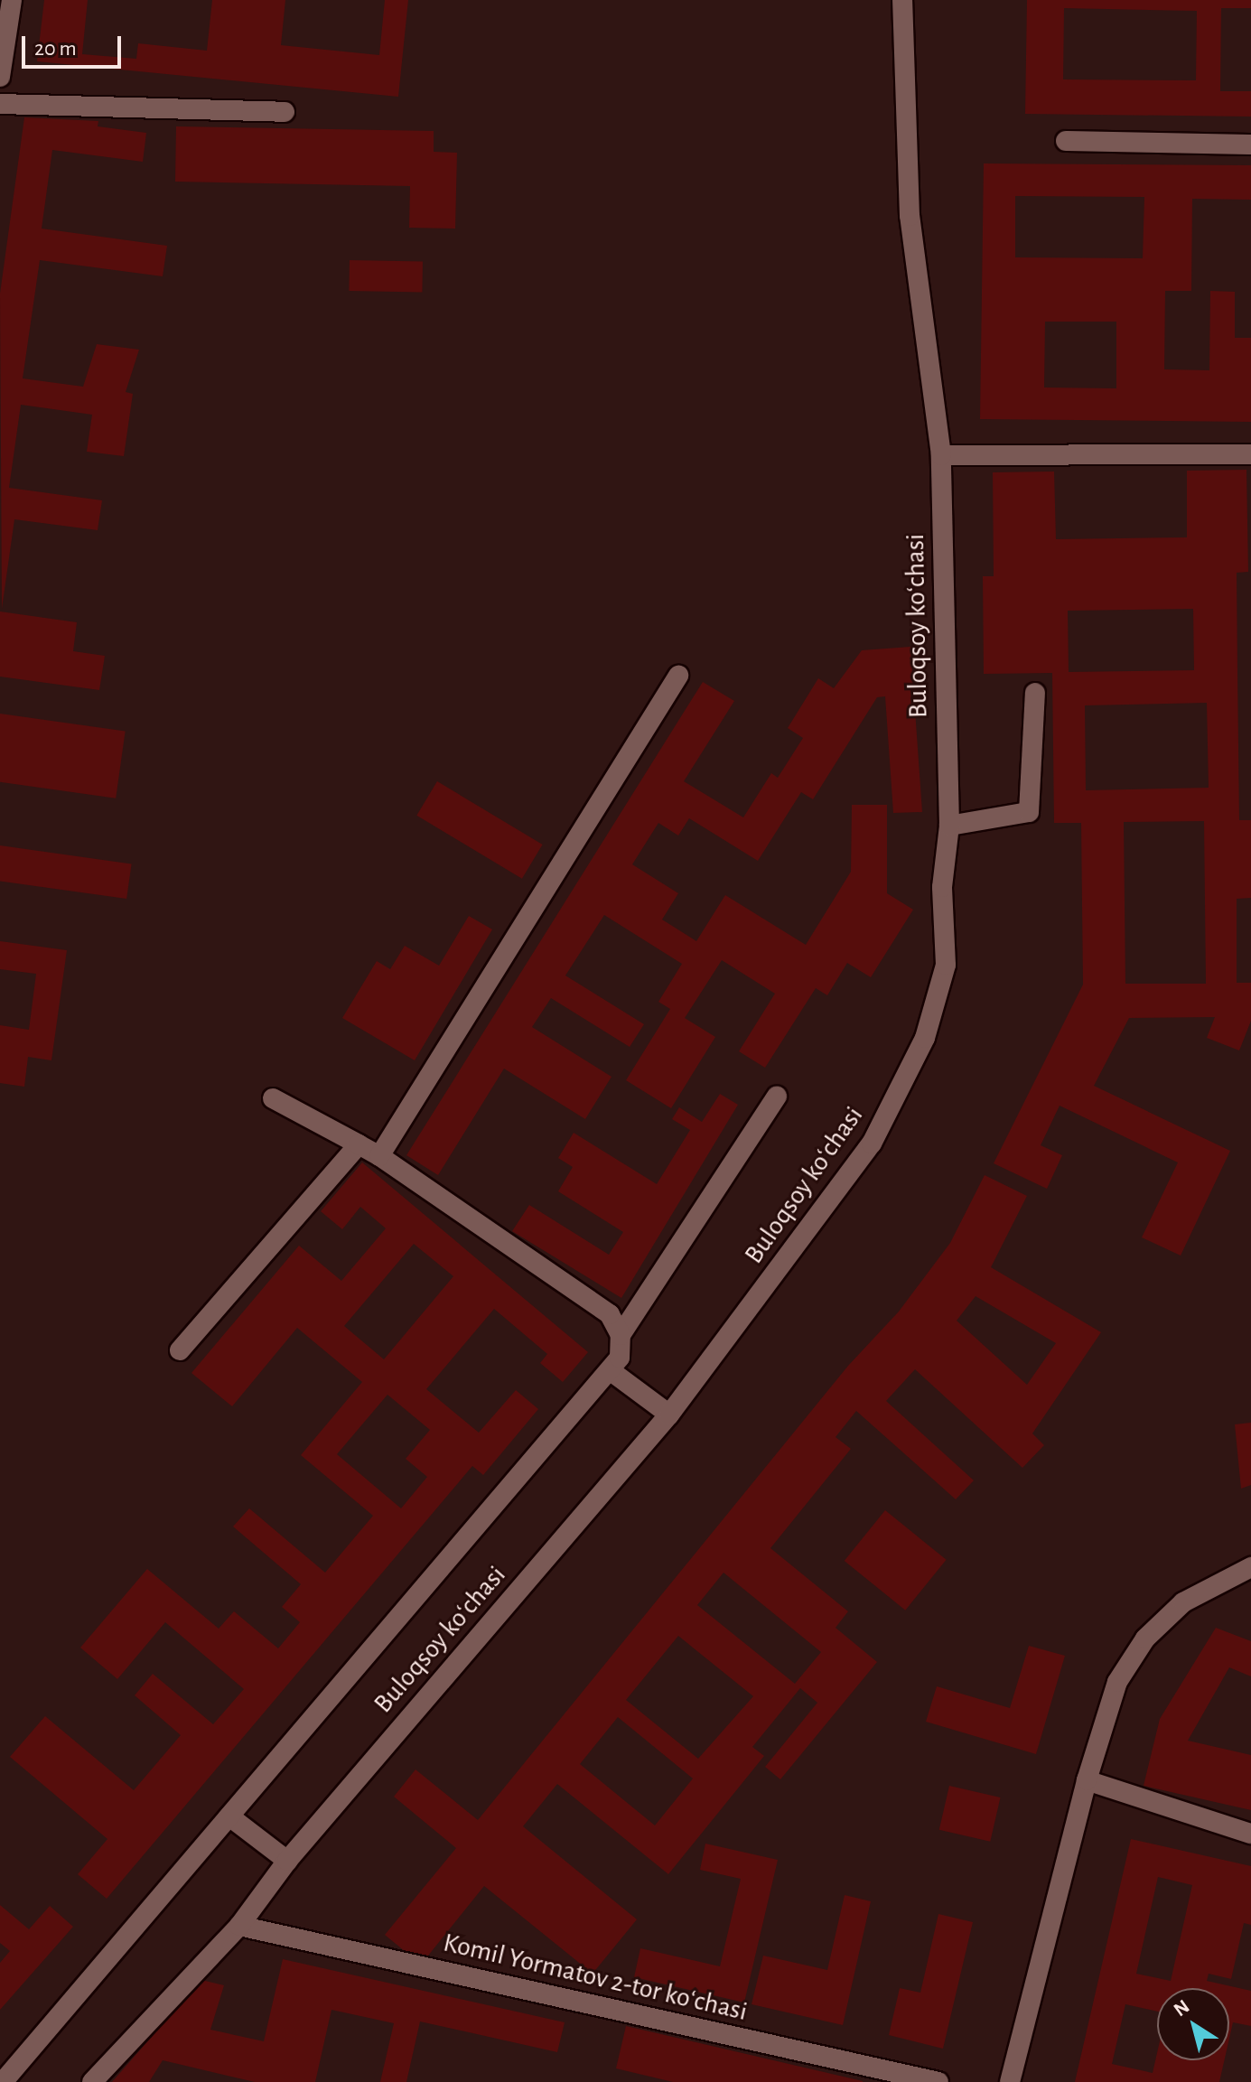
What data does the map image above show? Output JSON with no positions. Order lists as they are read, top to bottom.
{
  "streets": {
    "street": ["Buloqsoy koʻchasi", "Komil Yormatov 2-tor koʻchasi"]
  },
  "crossings": [
    ["Buloqsoy koʻchasi", "Komil Yormatov 2-tor koʻchasi"]
  ],
  "scale_bar": "20 m",
  "north": "top left"
}
